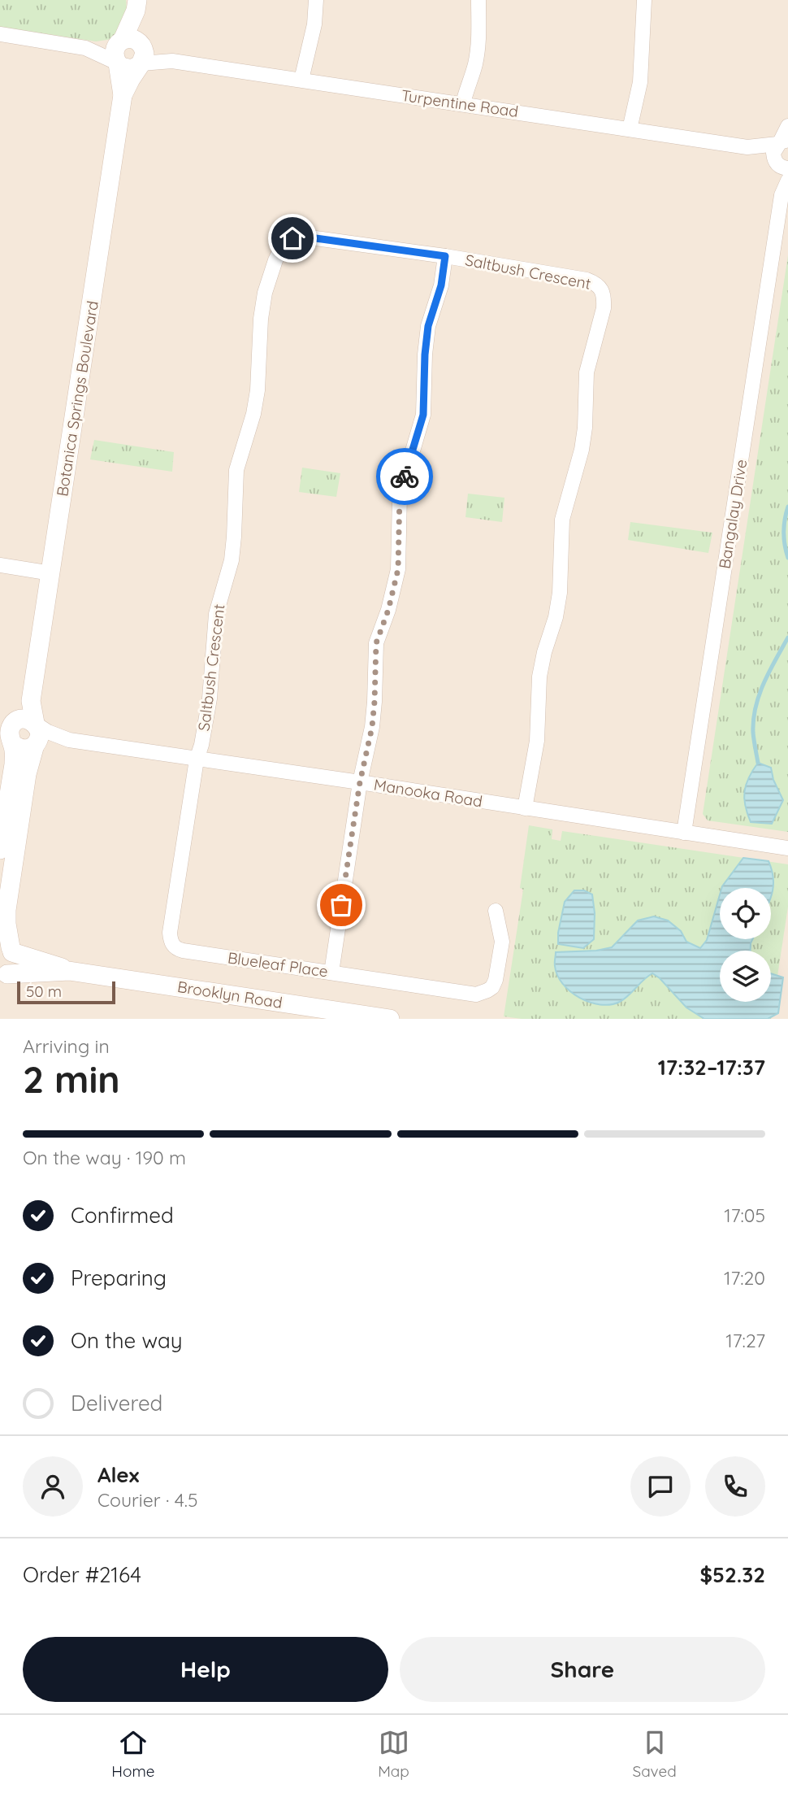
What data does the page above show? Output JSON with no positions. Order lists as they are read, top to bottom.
{
  "streets": {
    "street": [
      "Turpentine Road",
      "Saltbush Crescent",
      "Botanica Springs Boulevard",
      "Bangalay Drive",
      "Manooka Road",
      "Blueleaf Place",
      "Brooklyn Road"
    ]
  },
  "crossings": [
    ["Turpentine Road", "Botanica Springs Boulevard"],
    ["Turpentine Road", "Bangalay Drive"],
    ["Saltbush Crescent", "Manooka Road"],
    ["Saltbush Crescent", "Blueleaf Place"],
    ["Botanica Springs Boulevard", "Manooka Road"],
    ["Bangalay Drive", "Manooka Road"],
    ["Manooka Road", "Blueleaf Place"]
  ],
  "scale_bar": "50 m",
  "page": {
    "scale": "50 m",
    "heading": ["2 min", "Arriving in", "17:32–17:37"],
    "panel": [
      "Alex",
      "Courier · 4.5",
      "Order #2164",
      "$52.32"
    ],
    "bar": "On the way · 190 m",
    "list": [
      ["Confirmed", "17:05"],
      ["Preparing", "17:20"],
      ["On the way", "17:27"],
      "Delivered"
    ],
    "buttons": ["Help", "Share"],
    "tabs": ["Home", "Map", "Saved"]
  }
}
